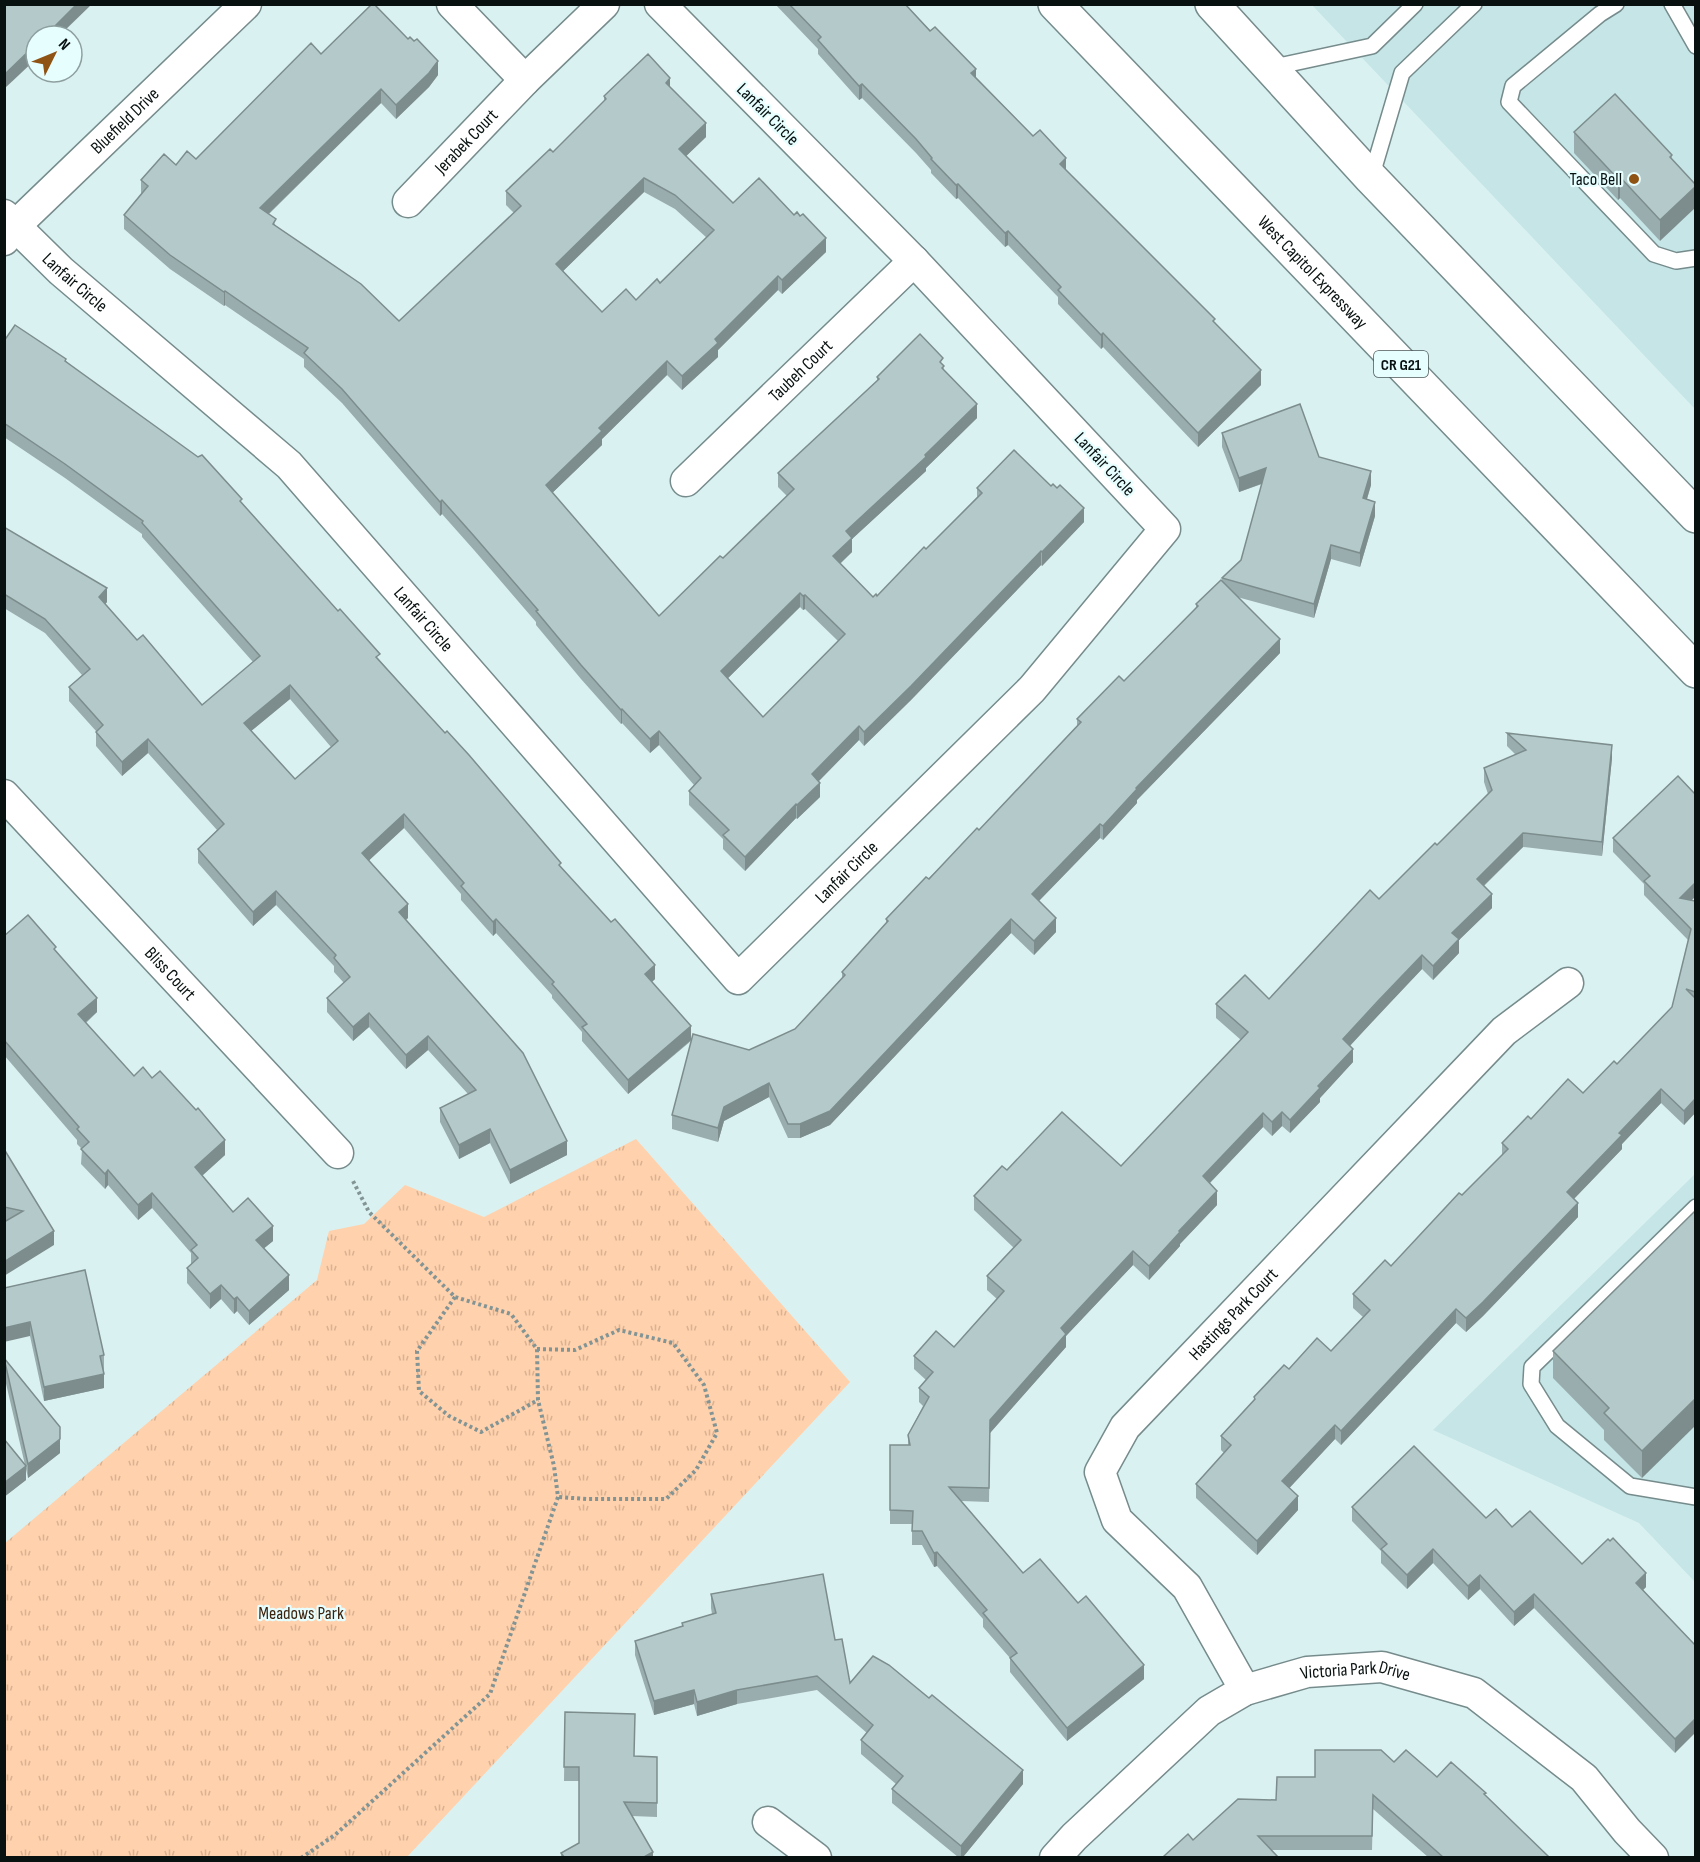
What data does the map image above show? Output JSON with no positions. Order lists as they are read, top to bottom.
{
  "streets": {
    "highway": ["West Capitol Expressway", "CR G21"],
    "street": [
      "Lanfair Circle",
      "Bluefield Drive",
      "Jerabek Court",
      "Taubeh Court",
      "Bliss Court",
      "Hastings Park Court",
      "Victoria Park Drive"
    ]
  },
  "crossings": [
    ["Lanfair Circle", "Bluefield Drive"],
    ["Lanfair Circle", "Taubeh Court"],
    ["Hastings Park Court", "Victoria Park Drive"]
  ],
  "parks": ["Meadows Park"],
  "places": ["Taco Bell"],
  "north": "top right"
}
